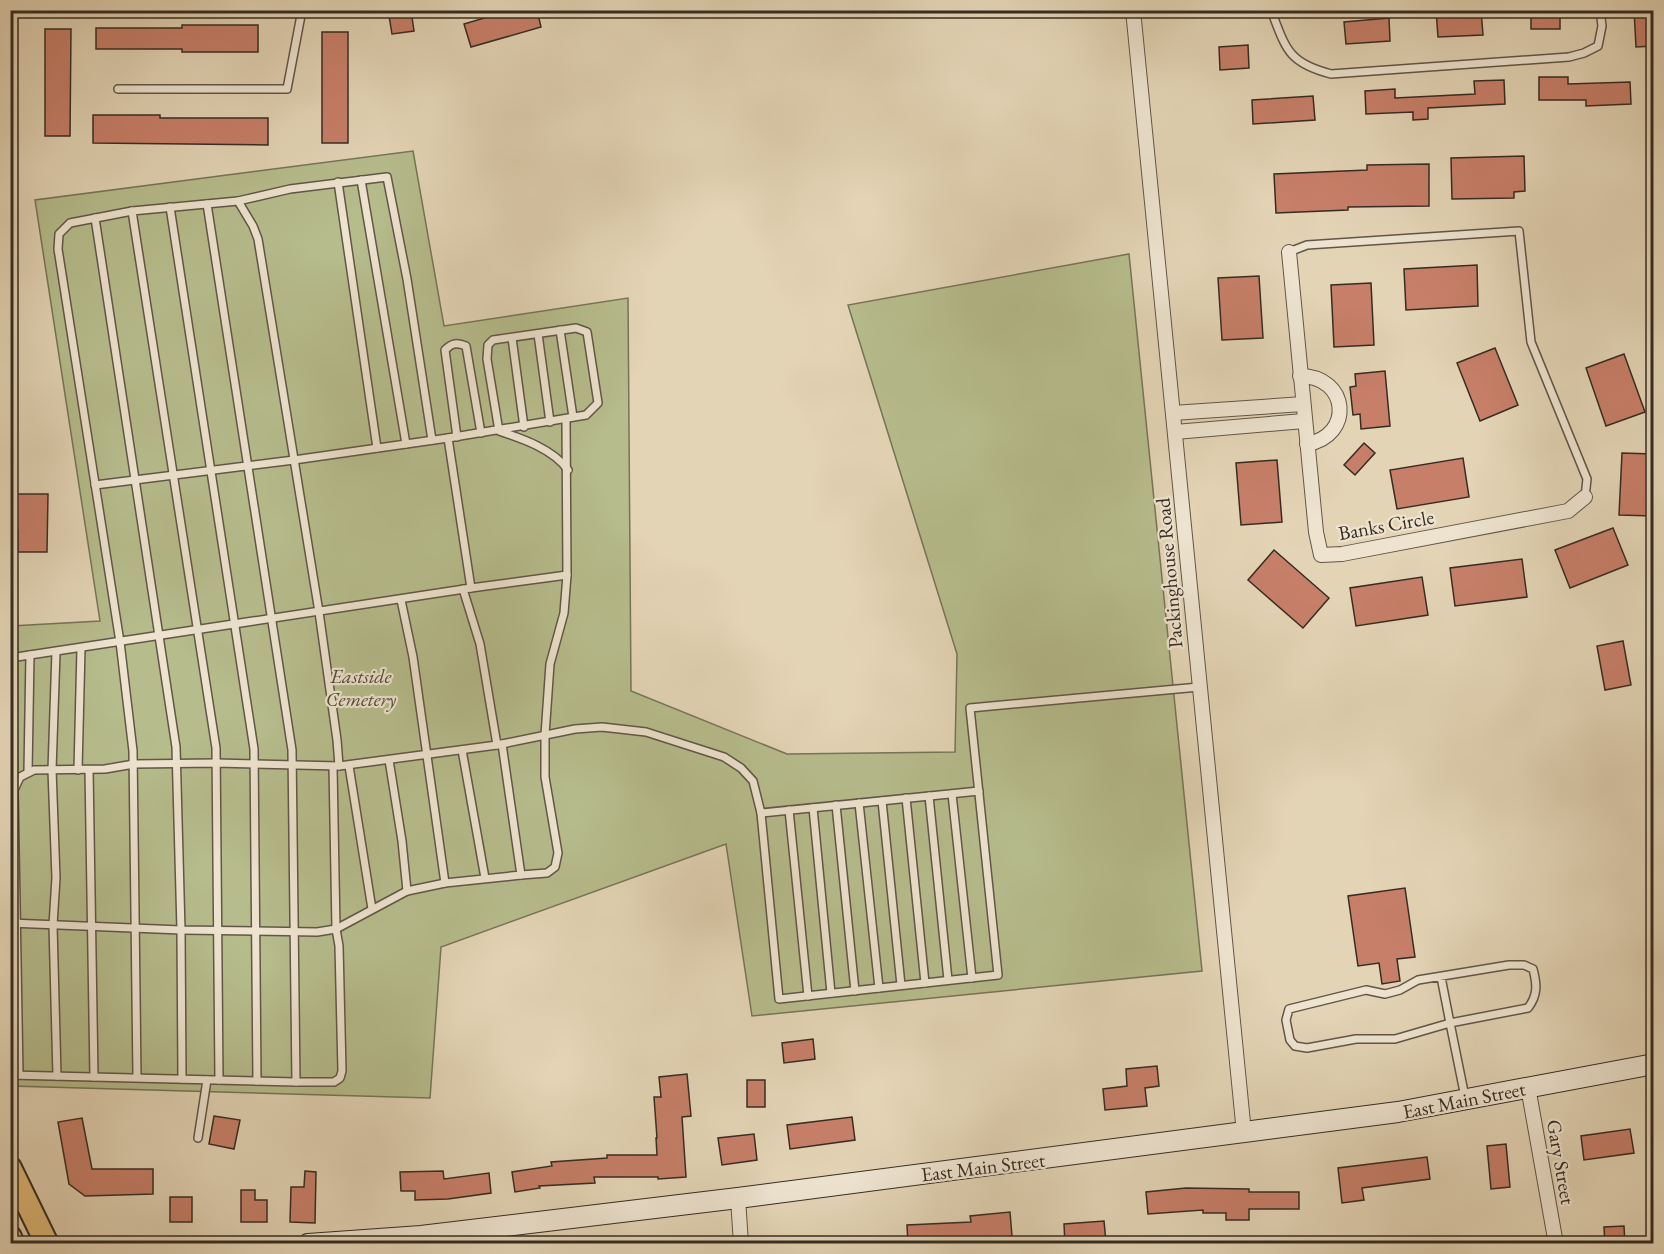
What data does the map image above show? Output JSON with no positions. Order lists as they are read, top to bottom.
{
  "streets": {
    "main road": ["East Main Street"],
    "street": ["Banks Circle", "Packinghouse Road", "Gary Street"]
  },
  "crossings": [
    ["Packinghouse Road", "East Main Street"],
    ["East Main Street", "Gary Street"]
  ],
  "parks": ["Eastside Cemetery"]
}
